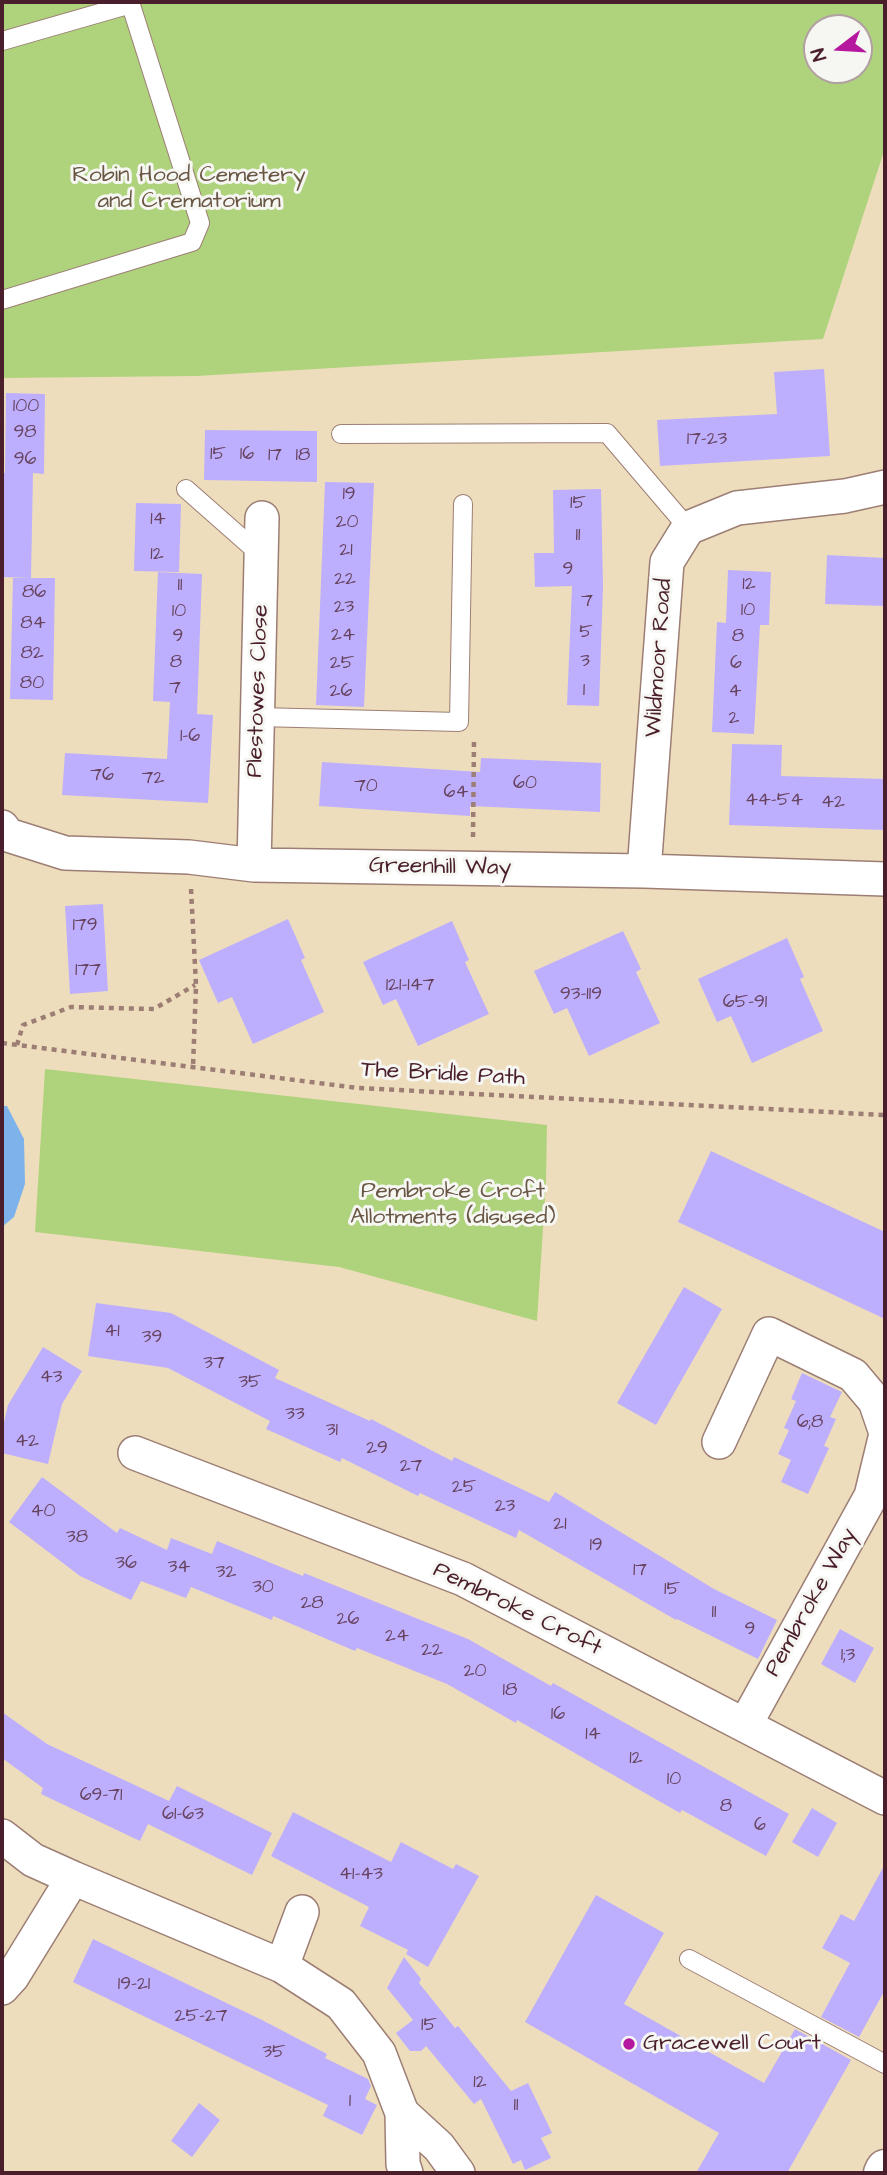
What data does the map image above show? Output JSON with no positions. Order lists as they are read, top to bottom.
{
  "streets": {
    "street": [
      "Wildmoor Road",
      "Plestowes Close",
      "Greenhill Way",
      "Pembroke Way",
      "Pembroke Croft"
    ],
    "path": ["The Bridle Path"]
  },
  "crossings": [
    ["Wildmoor Road", "Greenhill Way"],
    ["Plestowes Close", "Greenhill Way"],
    ["Pembroke Way", "Pembroke Croft"]
  ],
  "parks": ["Robin Hood Cemetery and Crematorium", "Pembroke Croft Allotments (disused)"],
  "places": ["Gracewell Court"],
  "house_numbers": [
    "100",
    "98",
    "17-23",
    "15",
    "16",
    "17",
    "18",
    "96",
    "19",
    "15",
    "14",
    "20",
    "11",
    "21",
    "12",
    "9",
    "22",
    "12",
    "11",
    "86",
    "7",
    "23",
    "10",
    "10",
    "84",
    "5",
    "24",
    "9",
    "8",
    "82",
    "3",
    "8",
    "25",
    "6",
    "80",
    "7",
    "1",
    "26",
    "4",
    "2",
    "1-6",
    "76",
    "72",
    "60",
    "70",
    "64",
    "44-54",
    "42",
    "179",
    "177",
    "121-147",
    "93-119",
    "65-91",
    "41",
    "39",
    "37",
    "43",
    "35",
    "33",
    "6;8",
    "31",
    "42",
    "29",
    "27",
    "25",
    "23",
    "40",
    "21",
    "38",
    "19",
    "36",
    "34",
    "17",
    "32",
    "30",
    "15",
    "28",
    "11",
    "26",
    "9",
    "24",
    "22",
    "1;3",
    "20",
    "18",
    "16",
    "14",
    "12",
    "10",
    "69-71",
    "8",
    "61-63",
    "6",
    "41-43",
    "19-21",
    "25-27",
    "15",
    "35",
    "12",
    "1",
    "11"
  ],
  "north": "left"
}
